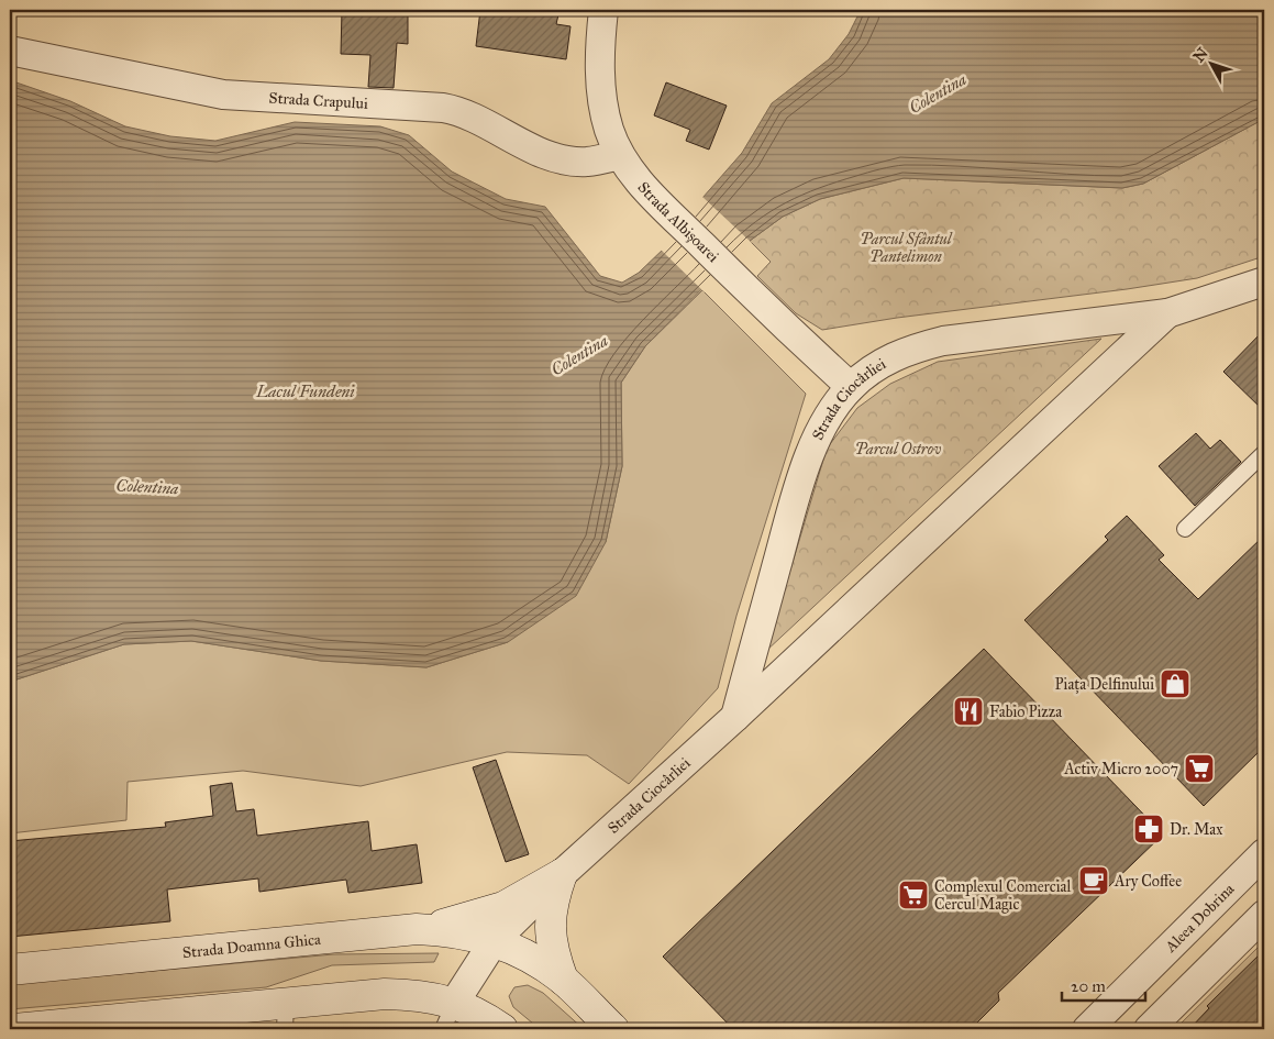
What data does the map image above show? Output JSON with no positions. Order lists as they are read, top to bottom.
{
  "streets": {
    "main road": ["Strada Doamna Ghica"],
    "street": [
      "Strada Crapului",
      "Strada Albișoarei",
      "Strada Ciocârliei",
      "Aleea Dobrina"
    ]
  },
  "crossings": [
    ["Strada Crapului", "Strada Albișoarei"],
    ["Strada Albișoarei", "Strada Ciocârliei"],
    ["Strada Ciocârliei", "Strada Doamna Ghica"]
  ],
  "water": ["Colentina", "Lacul Fundeni"],
  "parks": ["Parcul Sfântul Pantelimon", "Parcul Ostrov"],
  "places": {
    "shop": ["Piața Delfinului"],
    "restaurant": ["Fabio Pizza"],
    "supermarket": ["Activ Micro 2007", "Complexul Comercial Cercul Magic"],
    "pharmacy": ["Dr. Max"],
    "cafe": ["Ary Coffee"]
  },
  "scale_bar": "20 m",
  "north": "top left"
}
